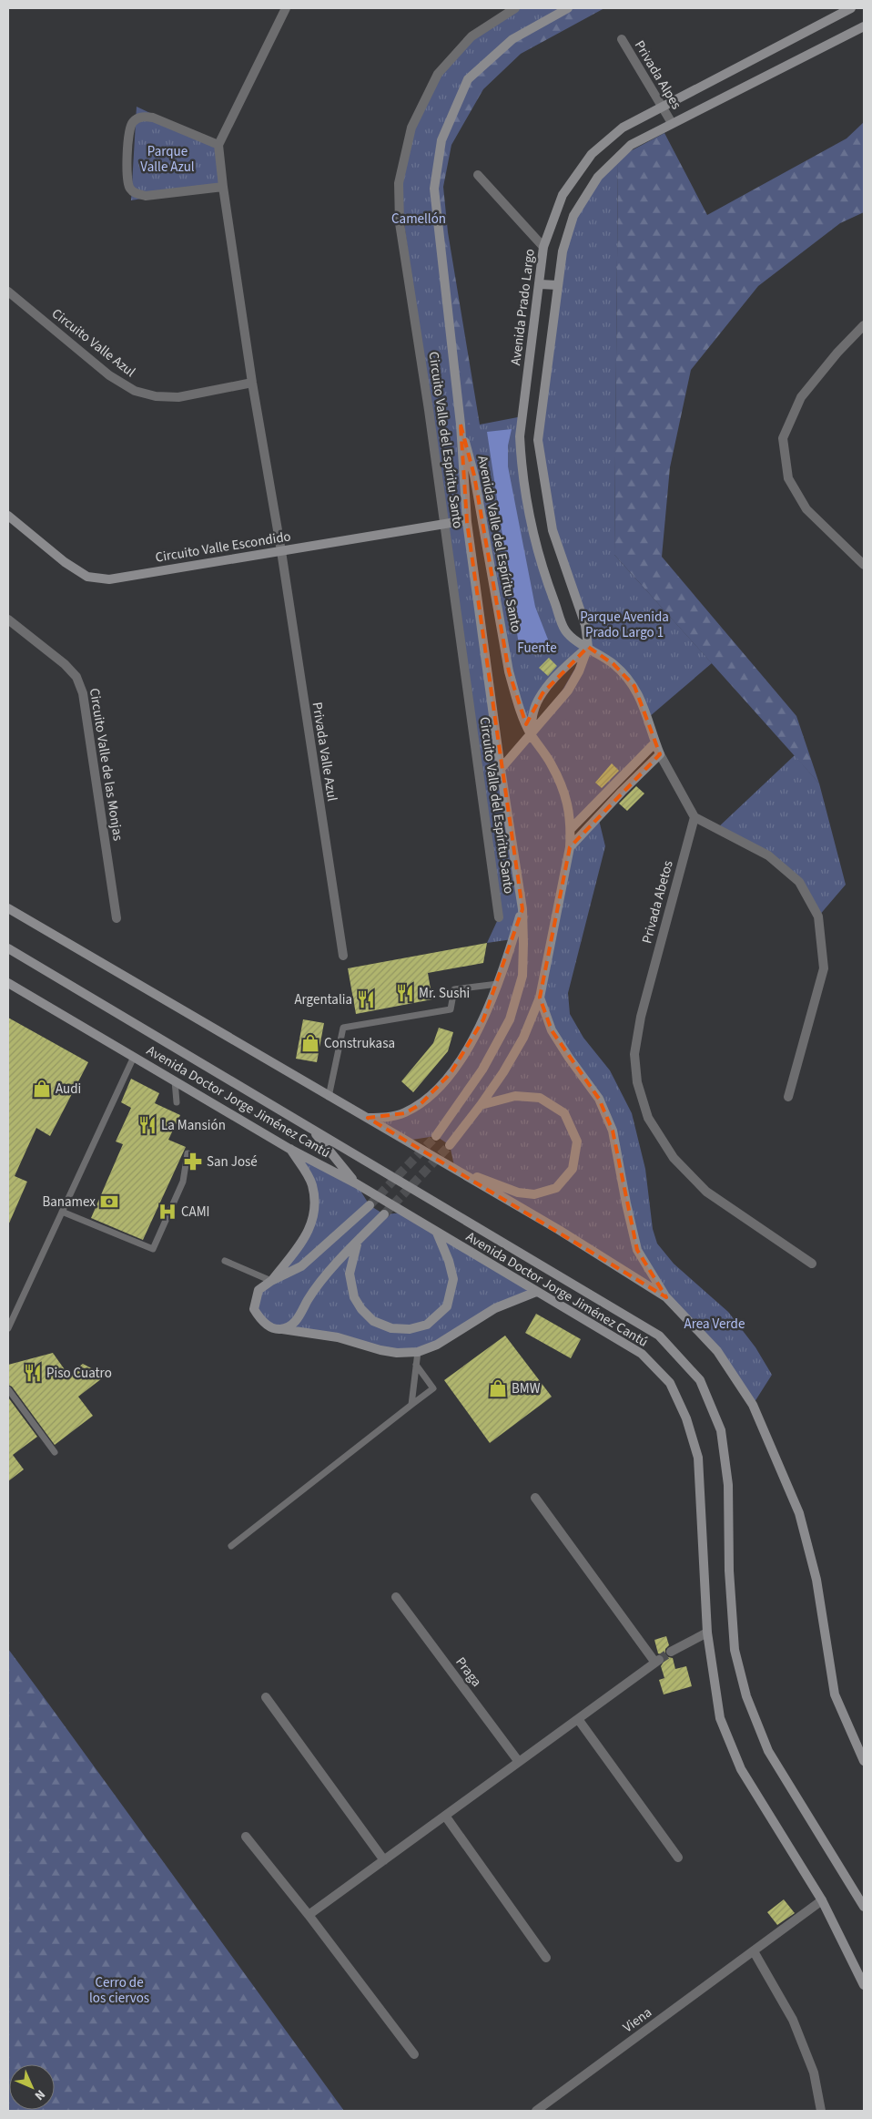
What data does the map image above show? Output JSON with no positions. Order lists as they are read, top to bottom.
{
  "streets": {
    "main road": [
      "Avenida Prado Largo",
      "Avenida Valle del Espíritu Santo",
      "Circuito Valle Escondido",
      "Avenida Doctor Jorge Jiménez Cantú"
    ],
    "street": [
      "Privada Alpes",
      "Circuito Valle Azul",
      "Circuito Valle del Espíritu Santo",
      "Privada Valle Azul",
      "Circuito Valle de las Monjas",
      "Privada Abetos",
      "Praga",
      "Viena"
    ]
  },
  "crossings": [
    ["Privada Alpes", "Avenida Prado Largo"],
    ["Avenida Prado Largo", "Privada Abetos"],
    ["Circuito Valle del Espíritu Santo", "Circuito Valle Escondido"],
    ["Avenida Valle del Espíritu Santo", "Circuito Valle Escondido"],
    ["Circuito Valle Escondido", "Privada Valle Azul"],
    ["Avenida Doctor Jorge Jiménez Cantú", "Viena"]
  ],
  "parks": [
    "Parque Valle Azul",
    "Camellón",
    "Parque Avenida Prado Largo 1",
    "Fuente",
    "Area Verde",
    "Cerro de los ciervos"
  ],
  "places": {
    "restaurant": [
      "Mr. Sushi",
      "Argentalia",
      "La Mansión",
      "Piso Cuatro"
    ],
    "shop": ["Construkasa", "Audi", "BMW"],
    "pharmacy": ["San José"],
    "bank": ["Banamex"],
    "hospital": ["CAMI"]
  },
  "north": "bottom right"
}
